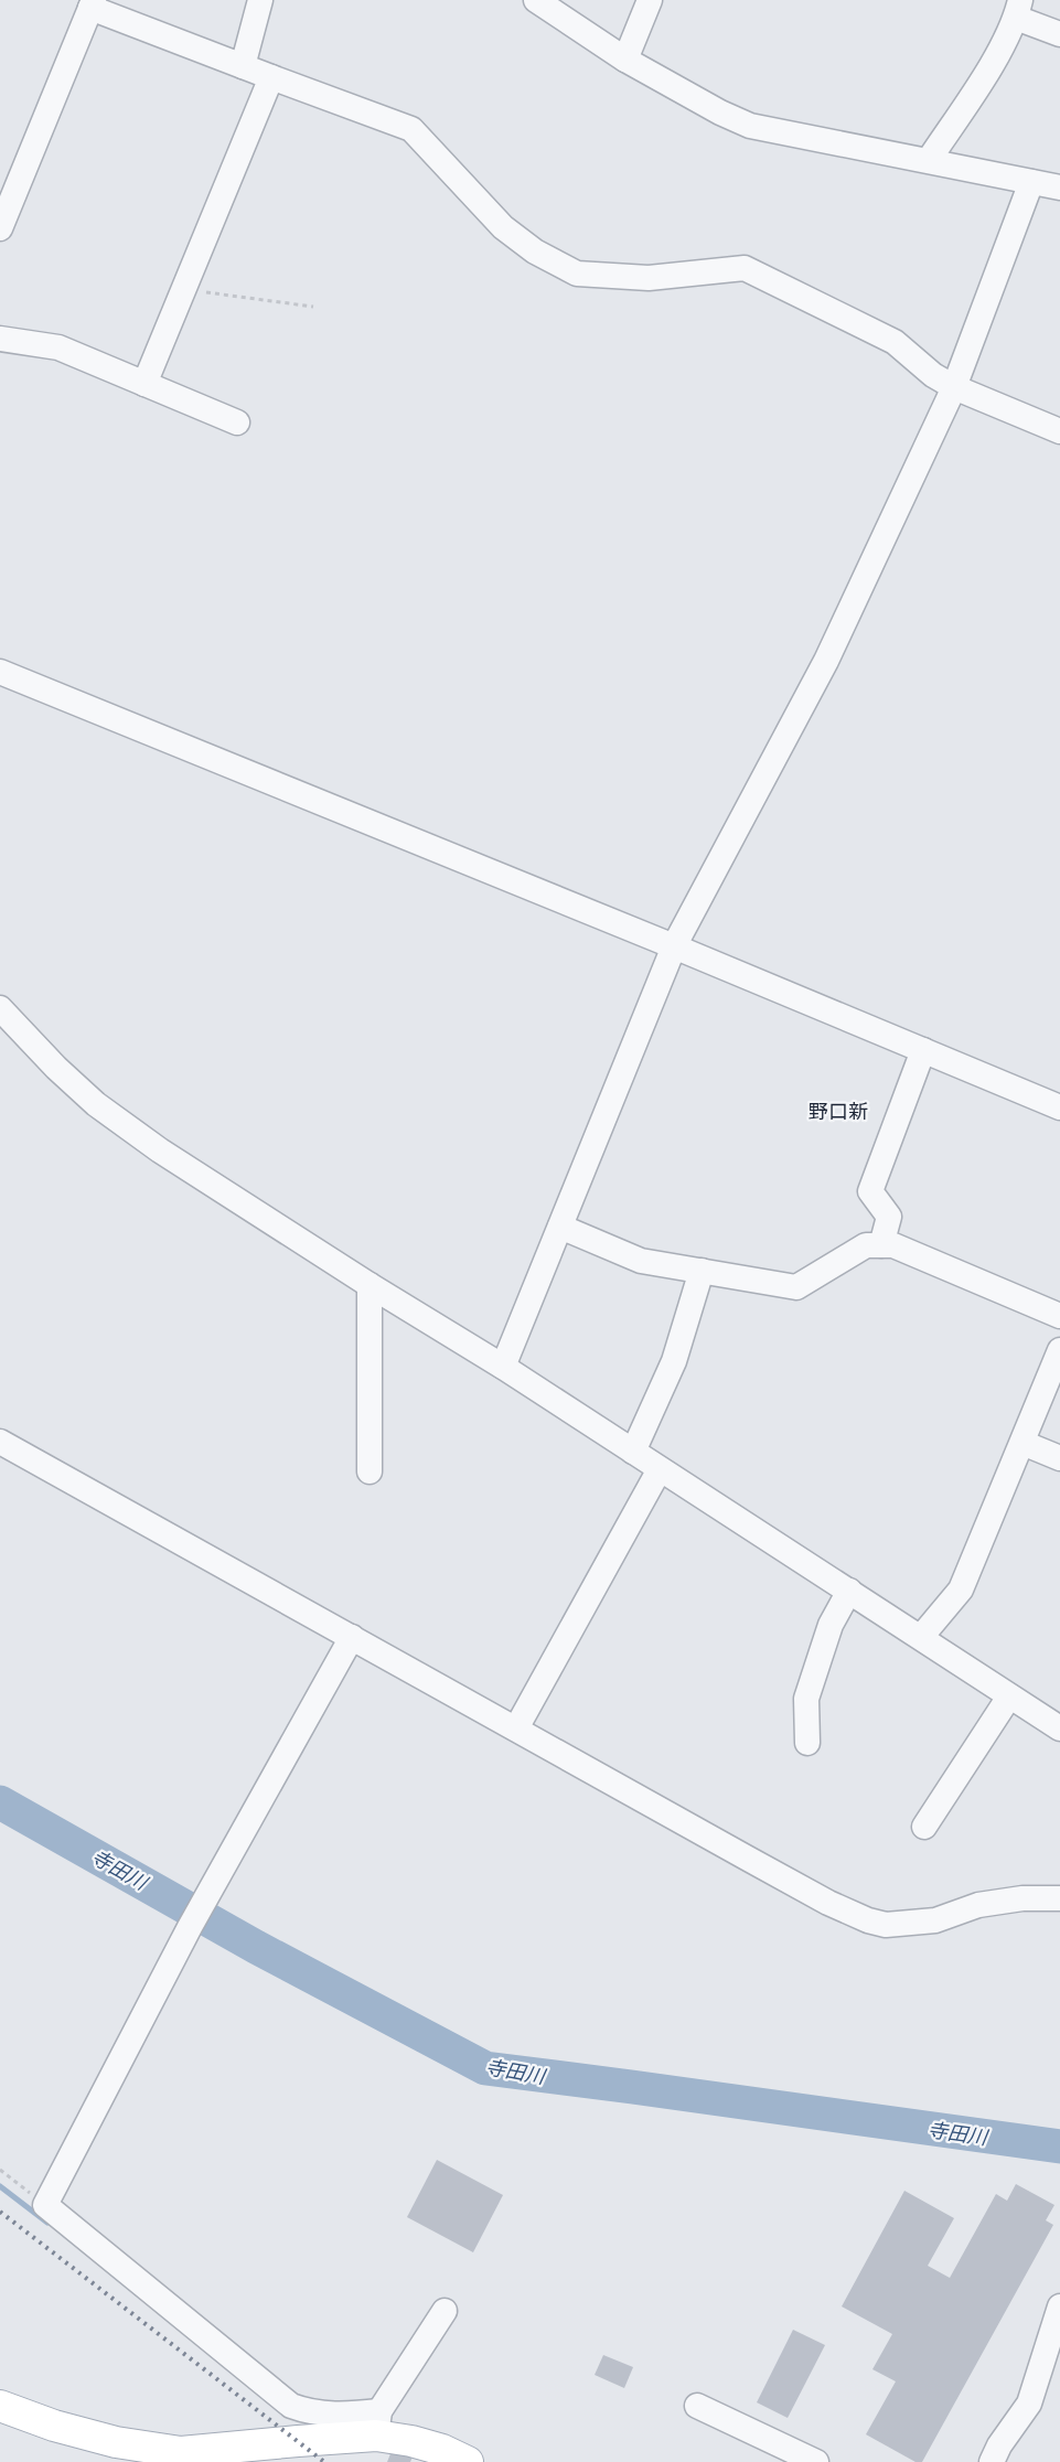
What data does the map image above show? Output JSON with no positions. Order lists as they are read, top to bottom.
{
  "districts": ["野口新"],
  "water": ["寺田川"]
}
